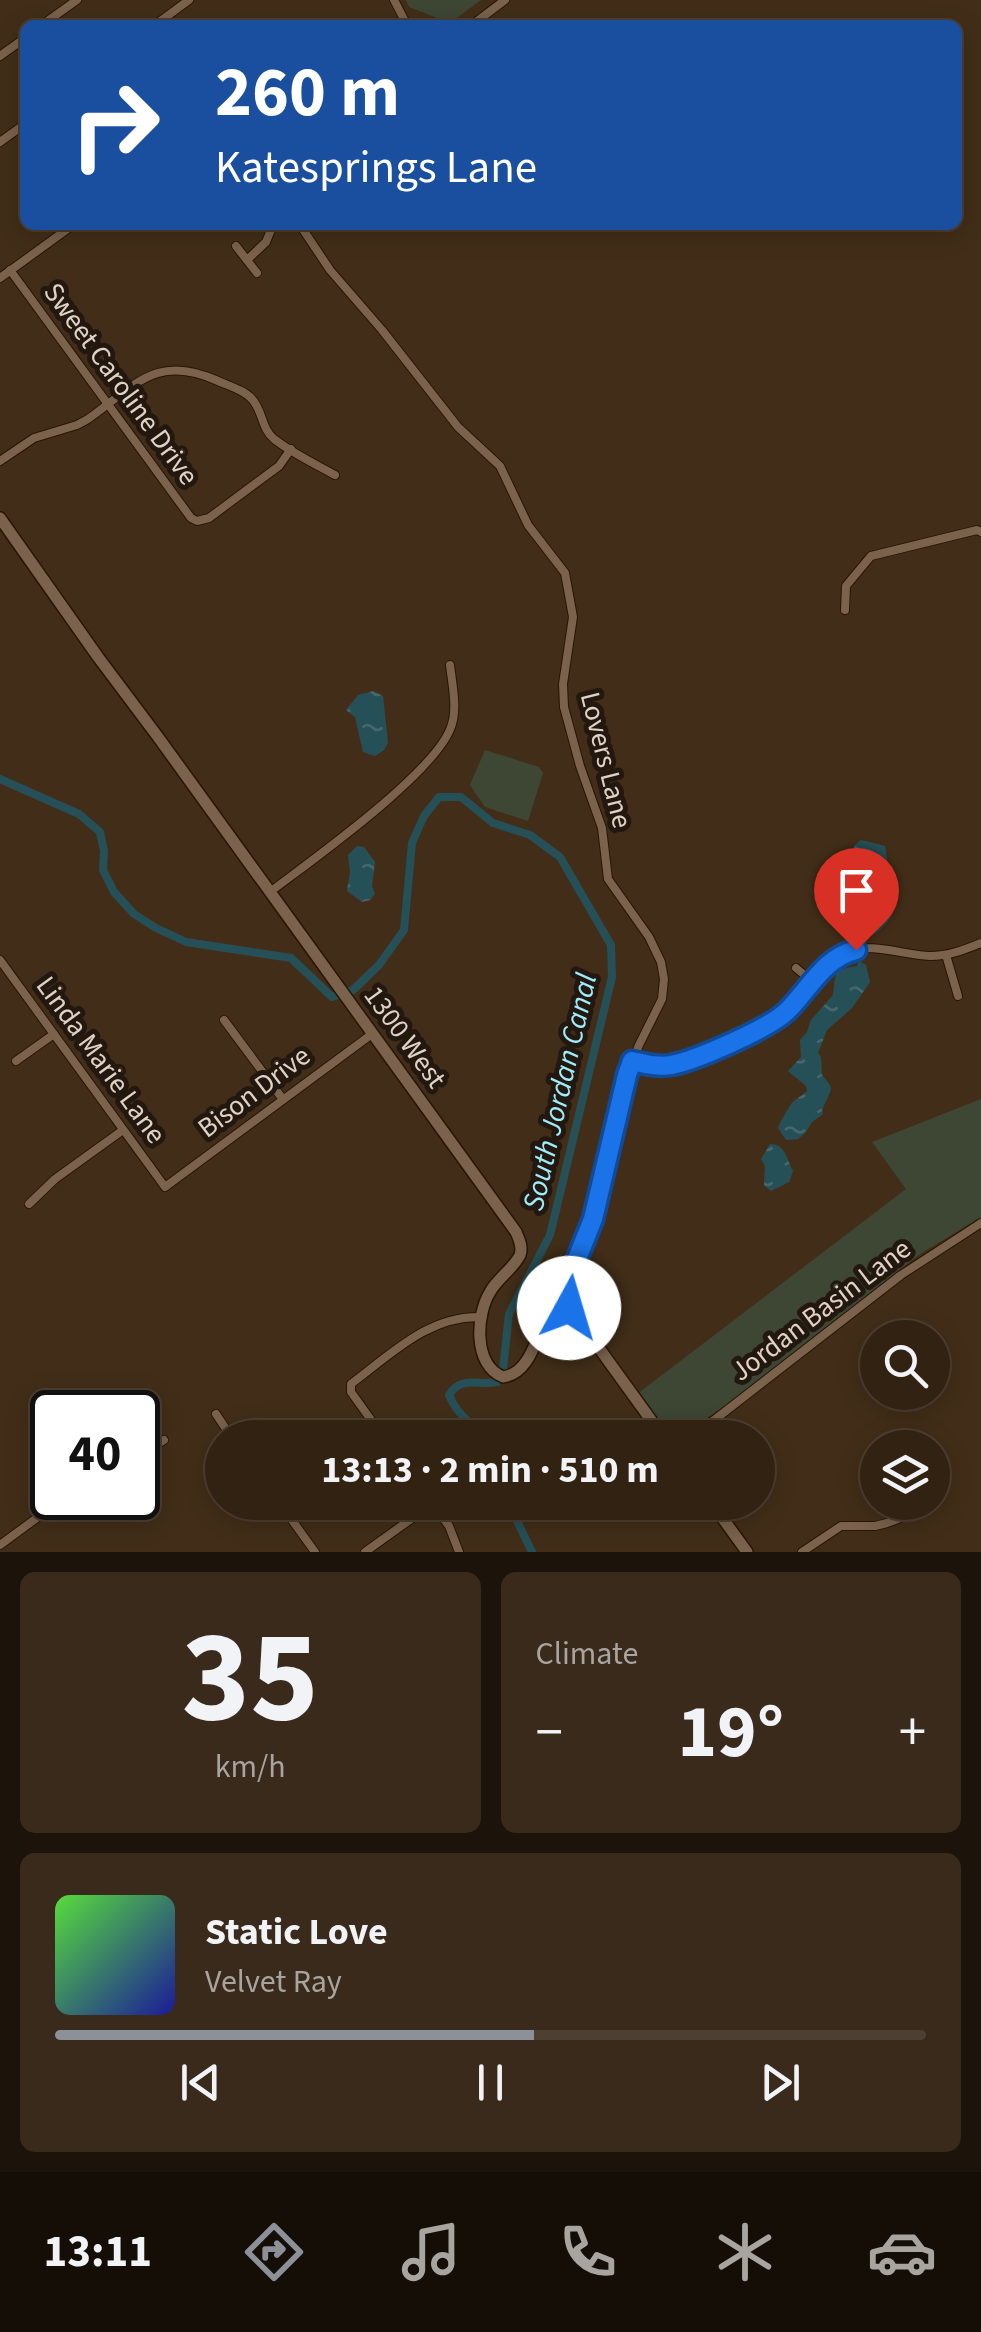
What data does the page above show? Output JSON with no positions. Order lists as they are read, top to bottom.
{
  "streets": {
    "street": [
      "Sweet Caroline Drive",
      "Lovers Lane",
      "1300 West",
      "Linda Marie Lane",
      "Bison Drive",
      "Jordan Basin Lane"
    ]
  },
  "crossings": [
    ["1300 West", "Bison Drive"],
    ["Linda Marie Lane", "Bison Drive"]
  ],
  "water": ["South Jordan Canal"],
  "page": {
    "turn": ["260 m", "Katesprings Lane"],
    "limit": "40",
    "trip": "13:13 · 2 min · 510 m",
    "tile": [
      ["35", "km/h"],
      "Climate"
    ],
    "heat": ["−", "19°", "+"],
    "song": ["Static Love", "Velvet Ray"],
    "tabs": "13:11"
  }
}
